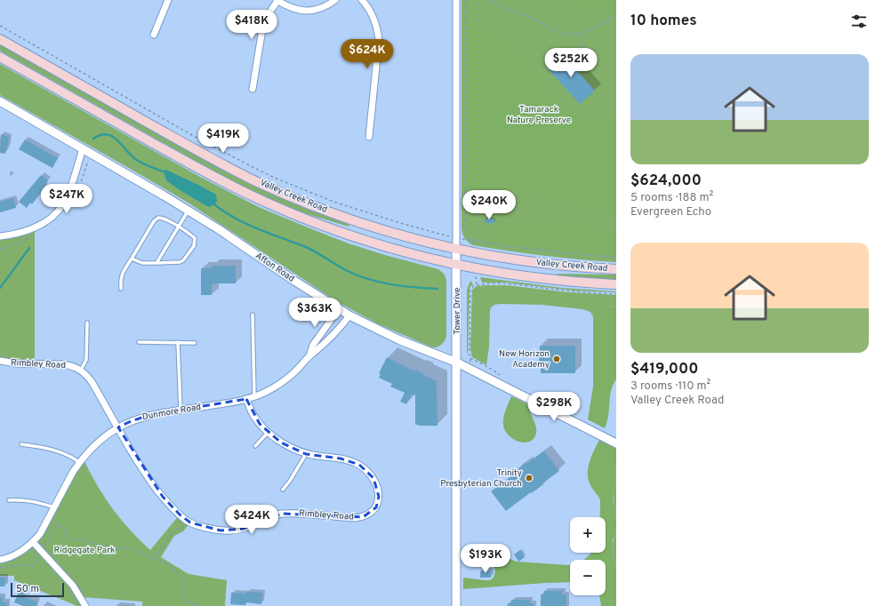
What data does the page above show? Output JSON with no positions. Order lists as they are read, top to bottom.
{
  "streets": {
    "main road": ["Valley Creek Road"],
    "street": [
      "Afton Road",
      "Tower Drive",
      "Rimbley Road",
      "Dunmore Road"
    ]
  },
  "crossings": [
    ["Valley Creek Road", "Tower Drive"],
    ["Afton Road", "Tower Drive"],
    ["Afton Road", "Dunmore Road"],
    ["Rimbley Road", "Dunmore Road"]
  ],
  "parks": ["Tamarack Nature Preserve", "Ridgegate Park"],
  "places": ["New Horizon Academy", "Trinity Presbyterian Church"],
  "scale_bar": "50 m",
  "page": {
    "heading": "10 homes",
    "price": [
      "$418K",
      "$624K",
      "$252K",
      "$419K",
      "$247K",
      "$240K",
      "$363K",
      "$298K",
      "$424K",
      "$193K"
    ],
    "list": [
      {
        "name": "$624,000",
        "note": "5 rooms · 188 m² · Evergreen Echo"
      },
      {
        "name": "$419,000",
        "note": "3 rooms · 110 m² · Valley Creek Road"
      }
    ],
    "map_buttons": ["+", "−"],
    "scale": "50 m"
  }
}
